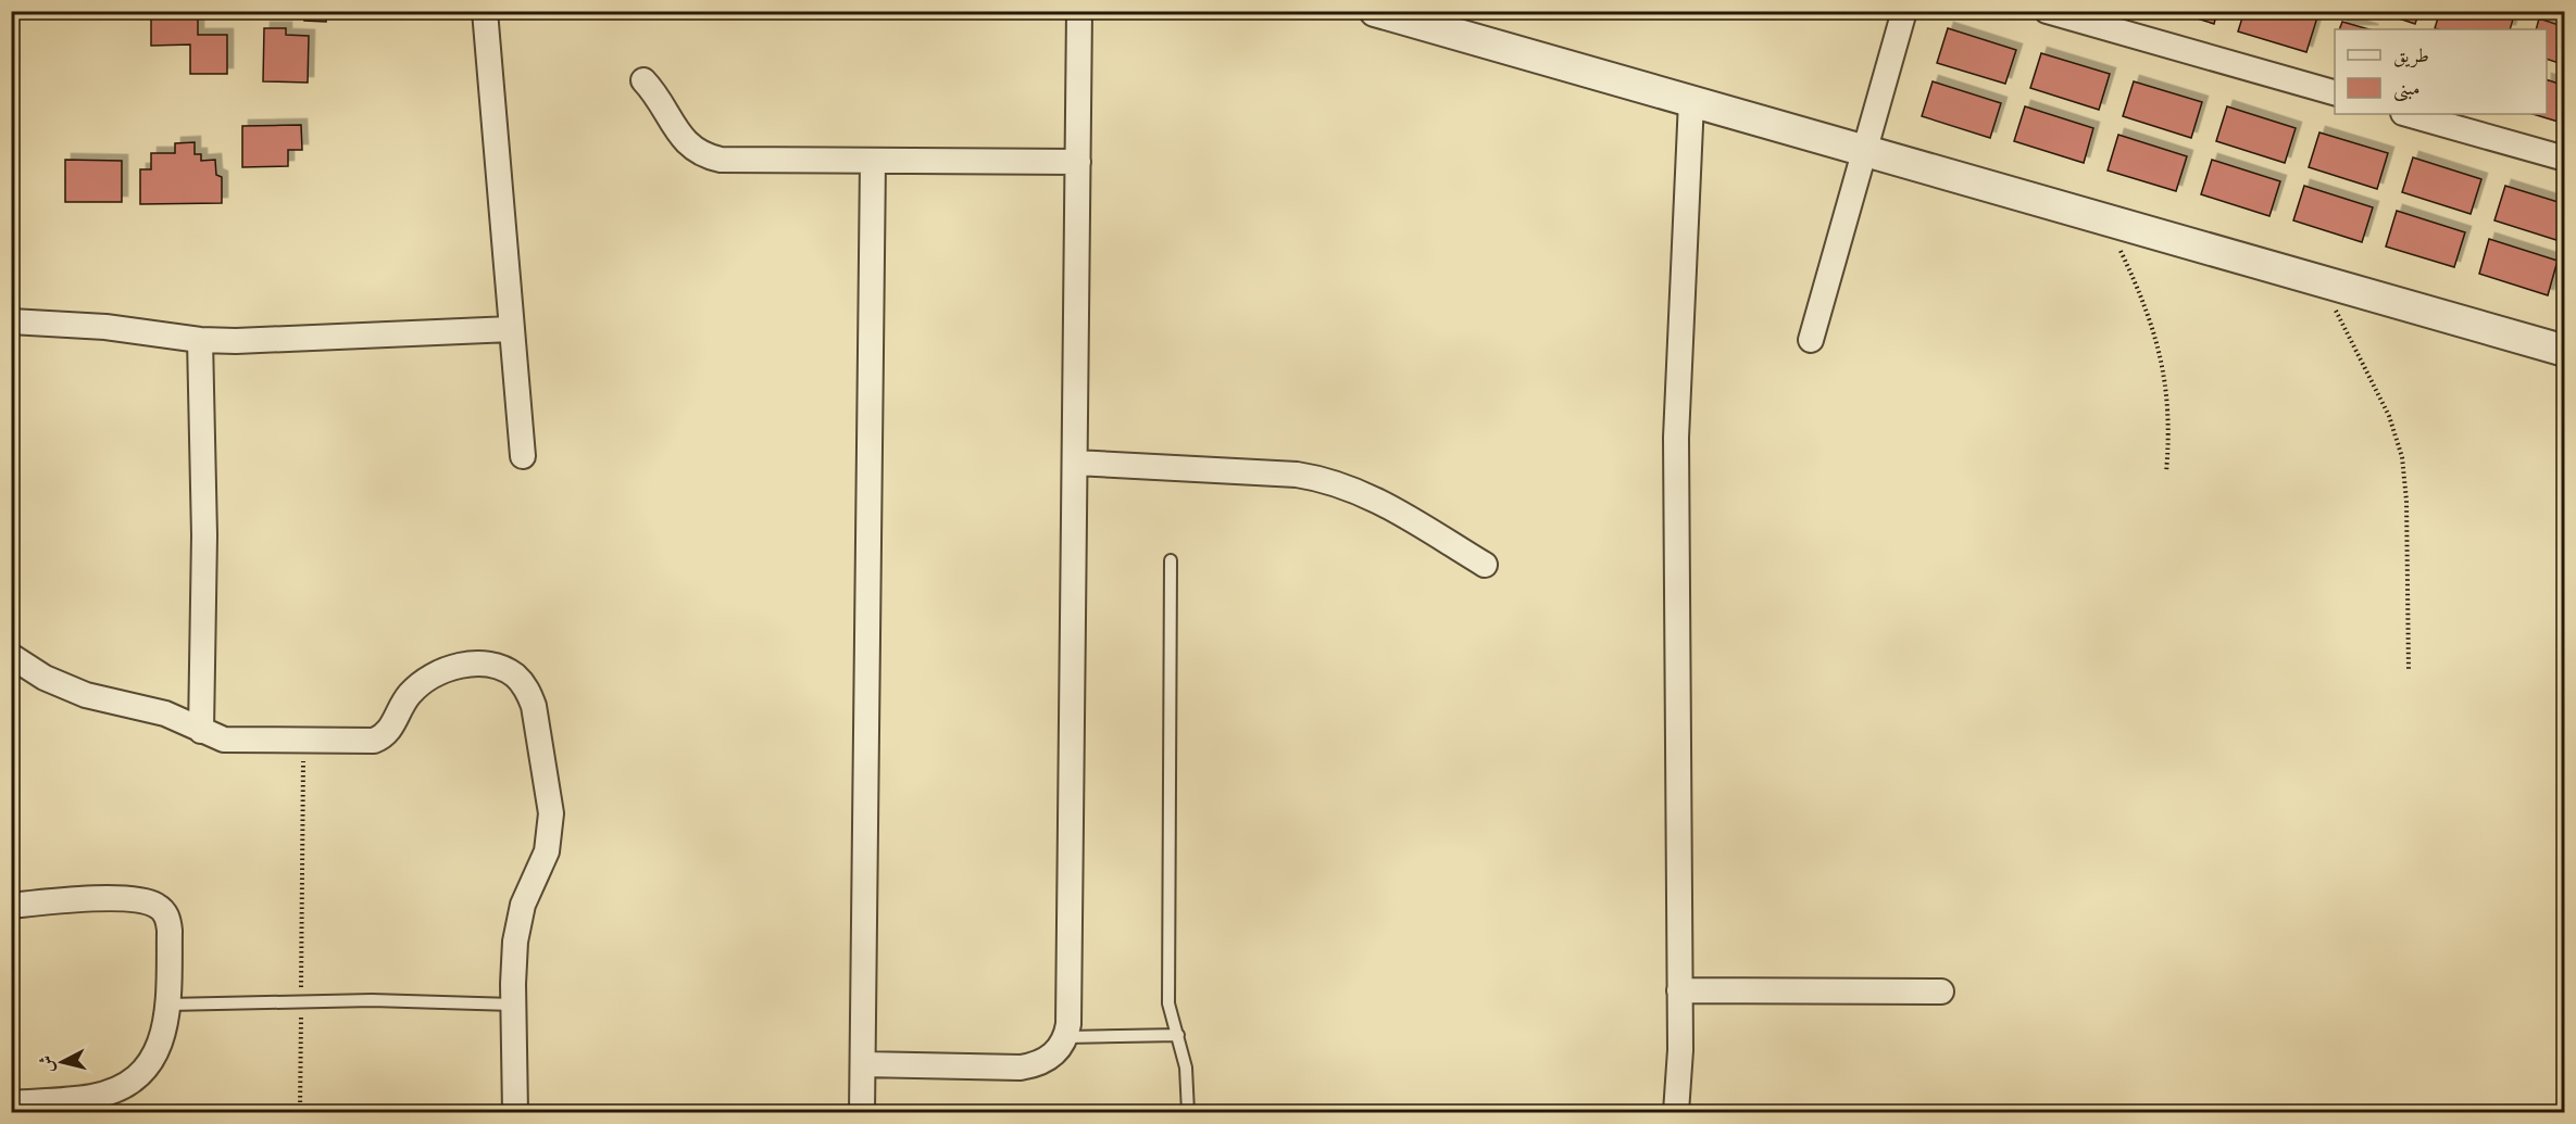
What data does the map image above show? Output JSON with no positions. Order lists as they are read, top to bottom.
{
  "legend": ["طريق", "مبنى"],
  "north": "left"
}
